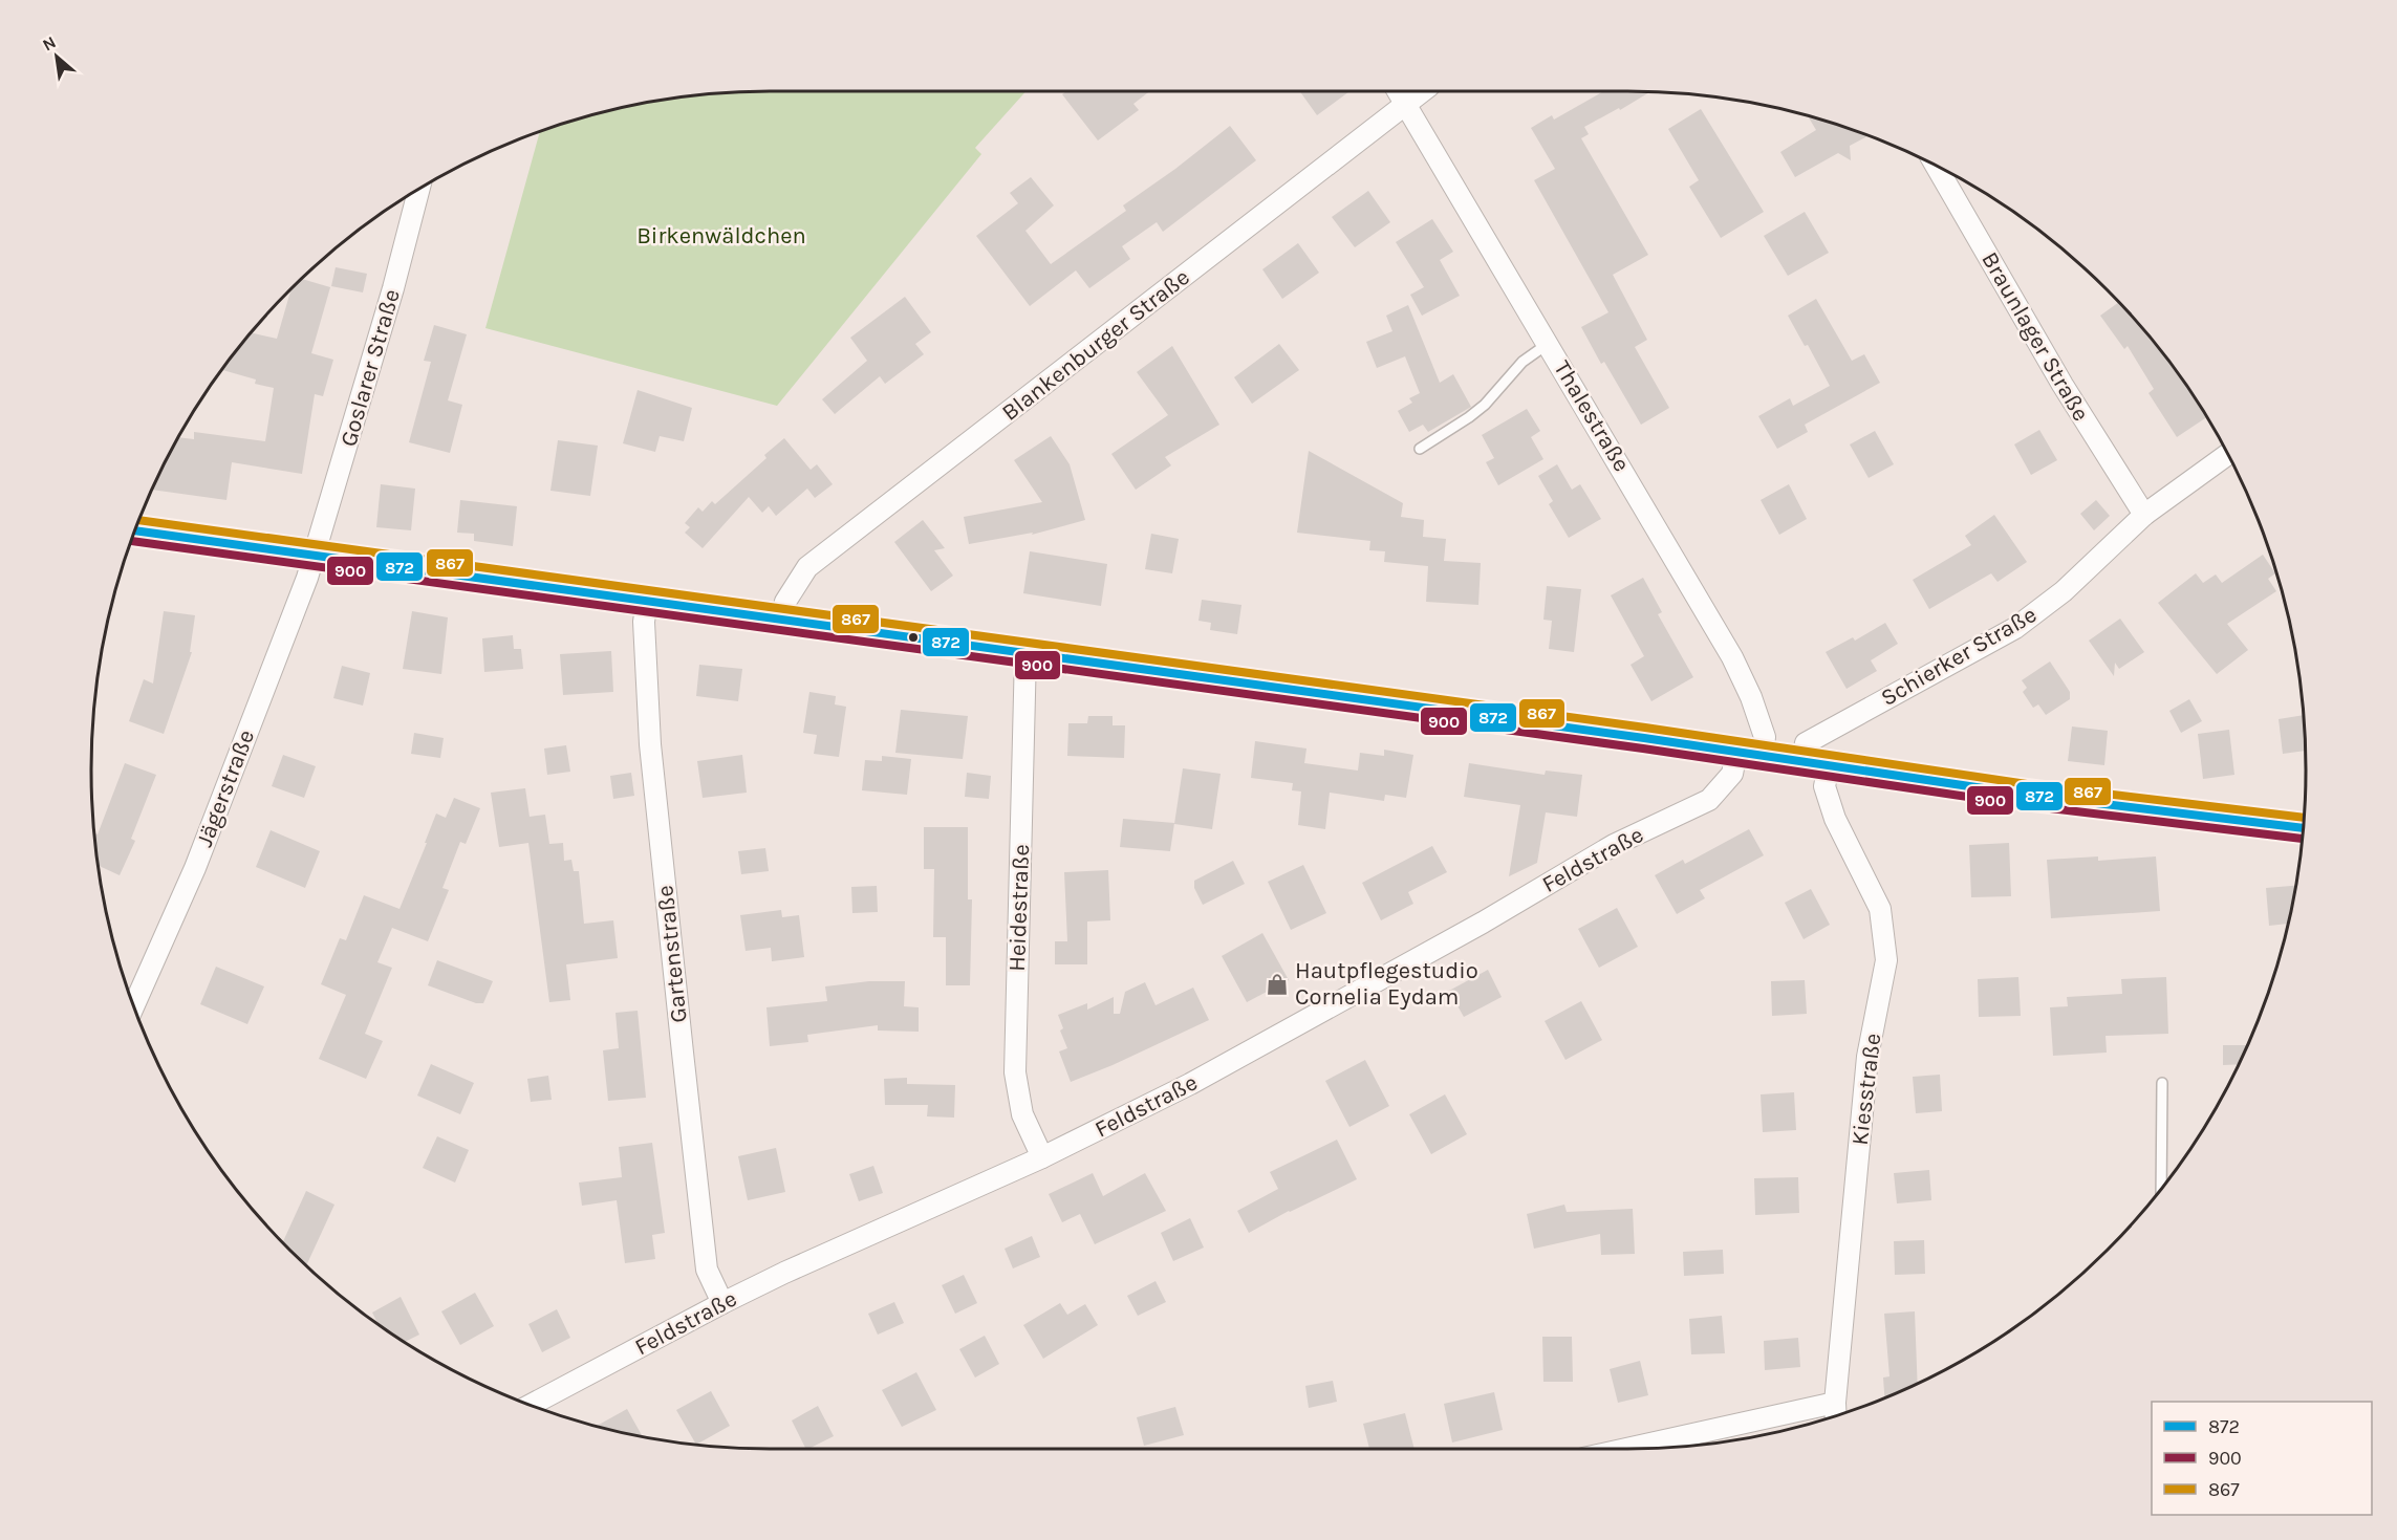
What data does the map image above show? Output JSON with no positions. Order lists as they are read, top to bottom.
{
  "streets": {
    "street": [
      "Braunlager Straße",
      "Blankenburger Straße",
      "Goslarer Straße",
      "Thalestraße",
      "Schierker Straße",
      "Jägerstraße",
      "Feldstraße",
      "Heidestraße",
      "Gartenstraße",
      "Kiesstraße"
    ]
  },
  "crossings": [
    ["Braunlager Straße", "Schierker Straße"],
    ["Blankenburger Straße", "Thalestraße"],
    ["Goslarer Straße", "Jägerstraße"],
    ["Feldstraße", "Heidestraße"],
    ["Feldstraße", "Gartenstraße"]
  ],
  "parks": ["Birkenwäldchen"],
  "places": {
    "shop": ["Hautpflegestudio Cornelia Eydam"]
  },
  "lines": ["transit line 867", "transit line 872", "transit line 900"],
  "legend": ["872", "900", "867"],
  "north": "top left"
}
